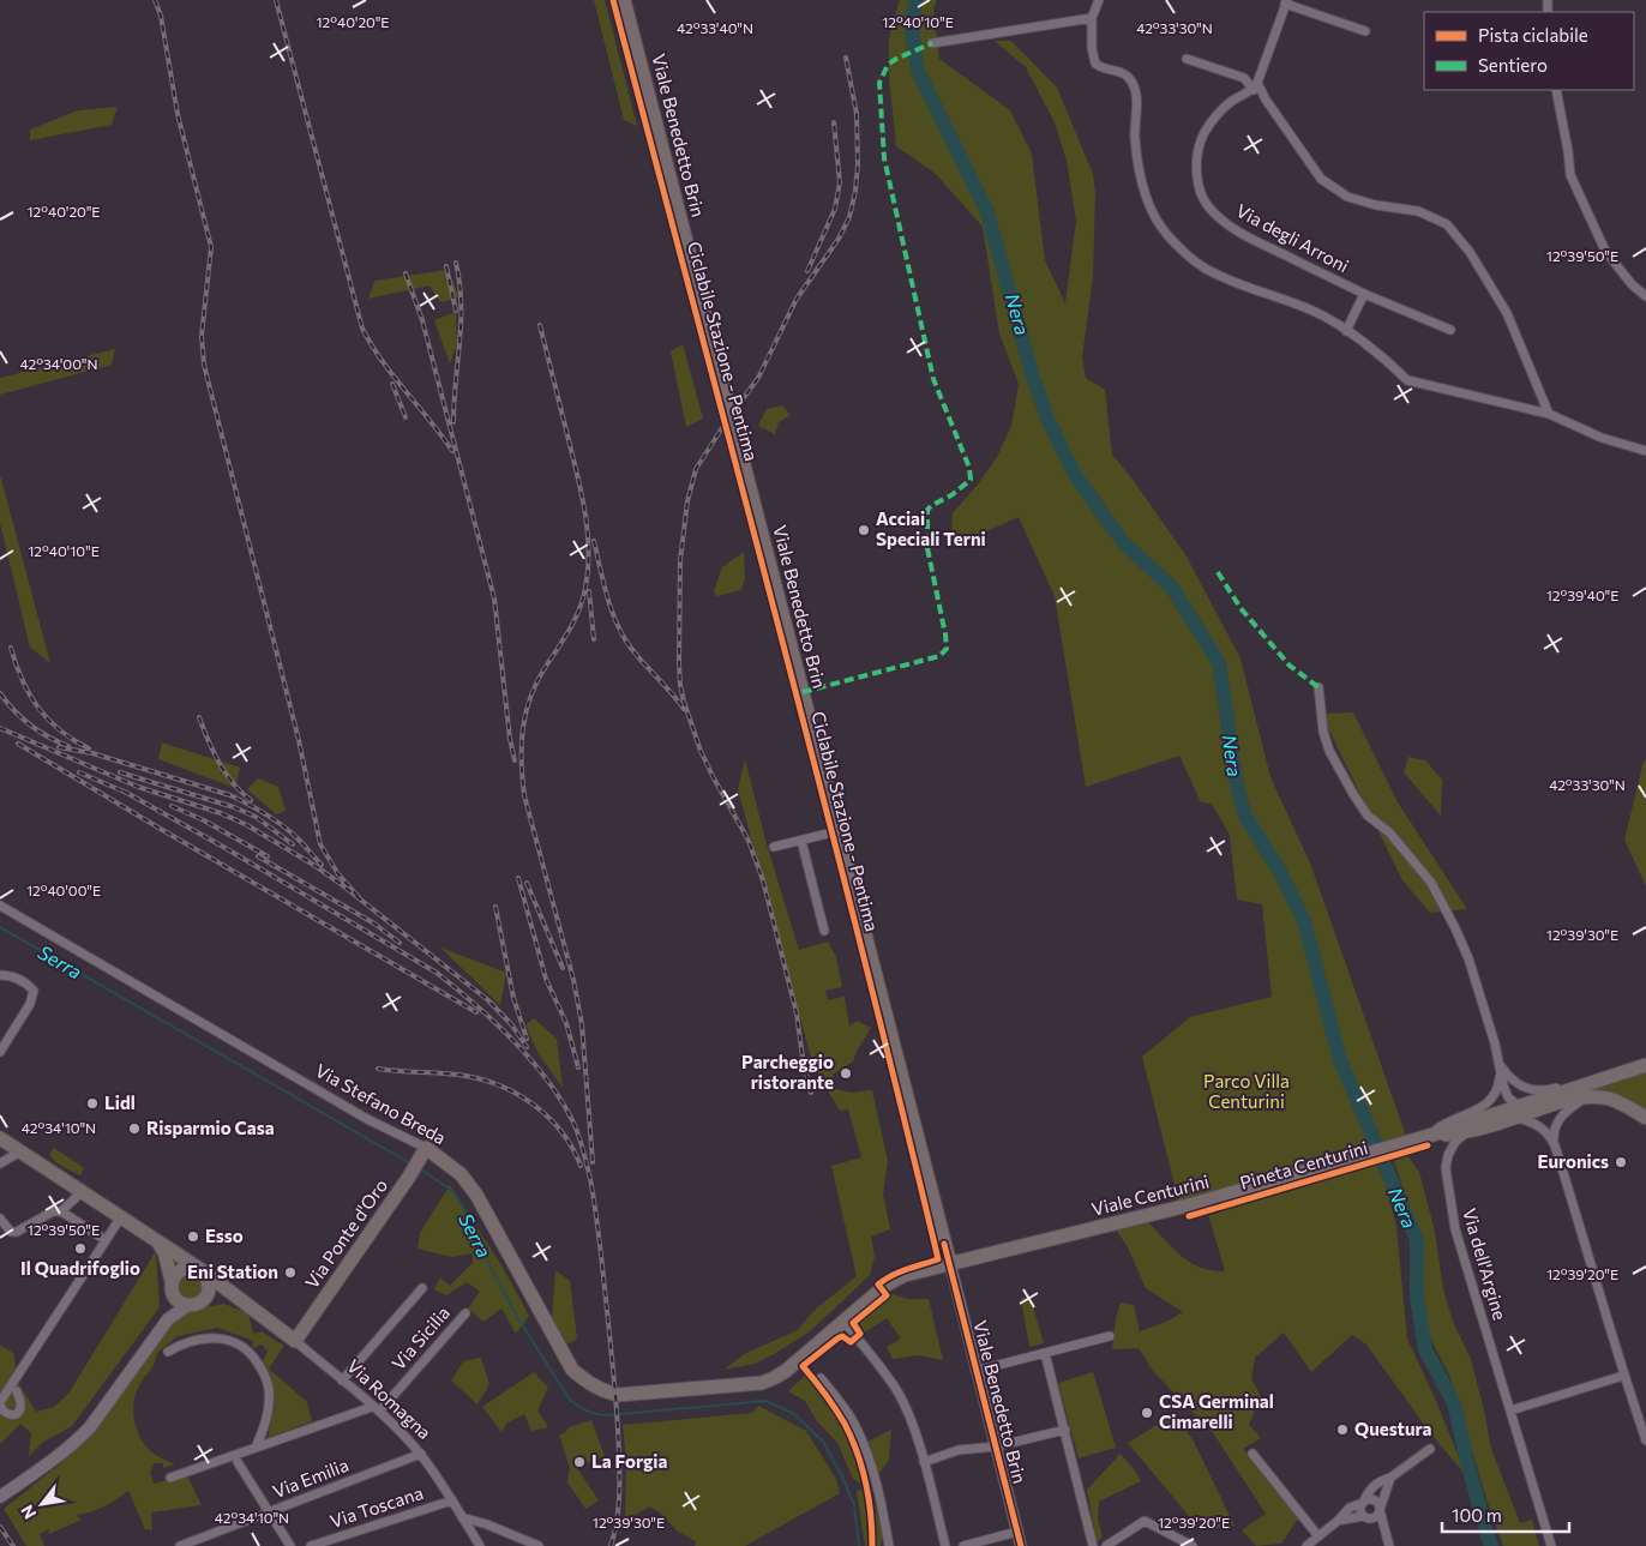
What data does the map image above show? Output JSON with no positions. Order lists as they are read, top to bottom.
{
  "streets": {
    "main road": [
      "Viale Benedetto Brin",
      "Via Stefano Breda",
      "Viale Centurini",
      "Via Ponte d'Oro",
      "Via Romagna"
    ],
    "street": [
      "Via degli Arroni",
      "Via dell'Argine",
      "Via Sicilia",
      "Via Emilia",
      "Via Toscana"
    ],
    "cycle path": ["Ciclabile Stazione - Pentima", "Pineta Centurini"]
  },
  "crossings": [
    ["Viale Benedetto Brin", "Via Stefano Breda"],
    ["Viale Benedetto Brin", "Viale Centurini"],
    ["Via Stefano Breda", "Viale Centurini"],
    ["Via Stefano Breda", "Via Ponte d'Oro"],
    ["Viale Centurini", "Via dell'Argine"],
    ["Via Ponte d'Oro", "Via Romagna"],
    ["Via Sicilia", "Via Romagna"],
    ["Via Romagna", "Via Emilia"],
    ["Via Romagna", "Via Toscana"]
  ],
  "water": ["Nera", "Serra"],
  "parks": ["Parco Villa Centurini"],
  "places": [
    "Acciai Speciali Terni",
    "Parcheggio ristorante",
    "Lidl",
    "Risparmio Casa",
    "Euronics",
    "Esso",
    "Il Quadrifoglio",
    "Eni Station",
    "CSA Germinal Cimarelli",
    "Questura",
    "La Forgia"
  ],
  "legend": ["Pista ciclabile", "Sentiero"],
  "scale_bar": "100 m",
  "north": "bottom left",
  "coordinates": [
    "12°40'20\"E",
    "12°40'10\"E",
    "42°33'40\"N",
    "42°33'30\"N",
    "12°39'50\"E",
    "42°34'00\"N",
    "12°39'40\"E",
    "12°40'00\"E",
    "12°39'30\"E",
    "42°34'10\"N",
    "12°39'20\"E"
  ]
}
